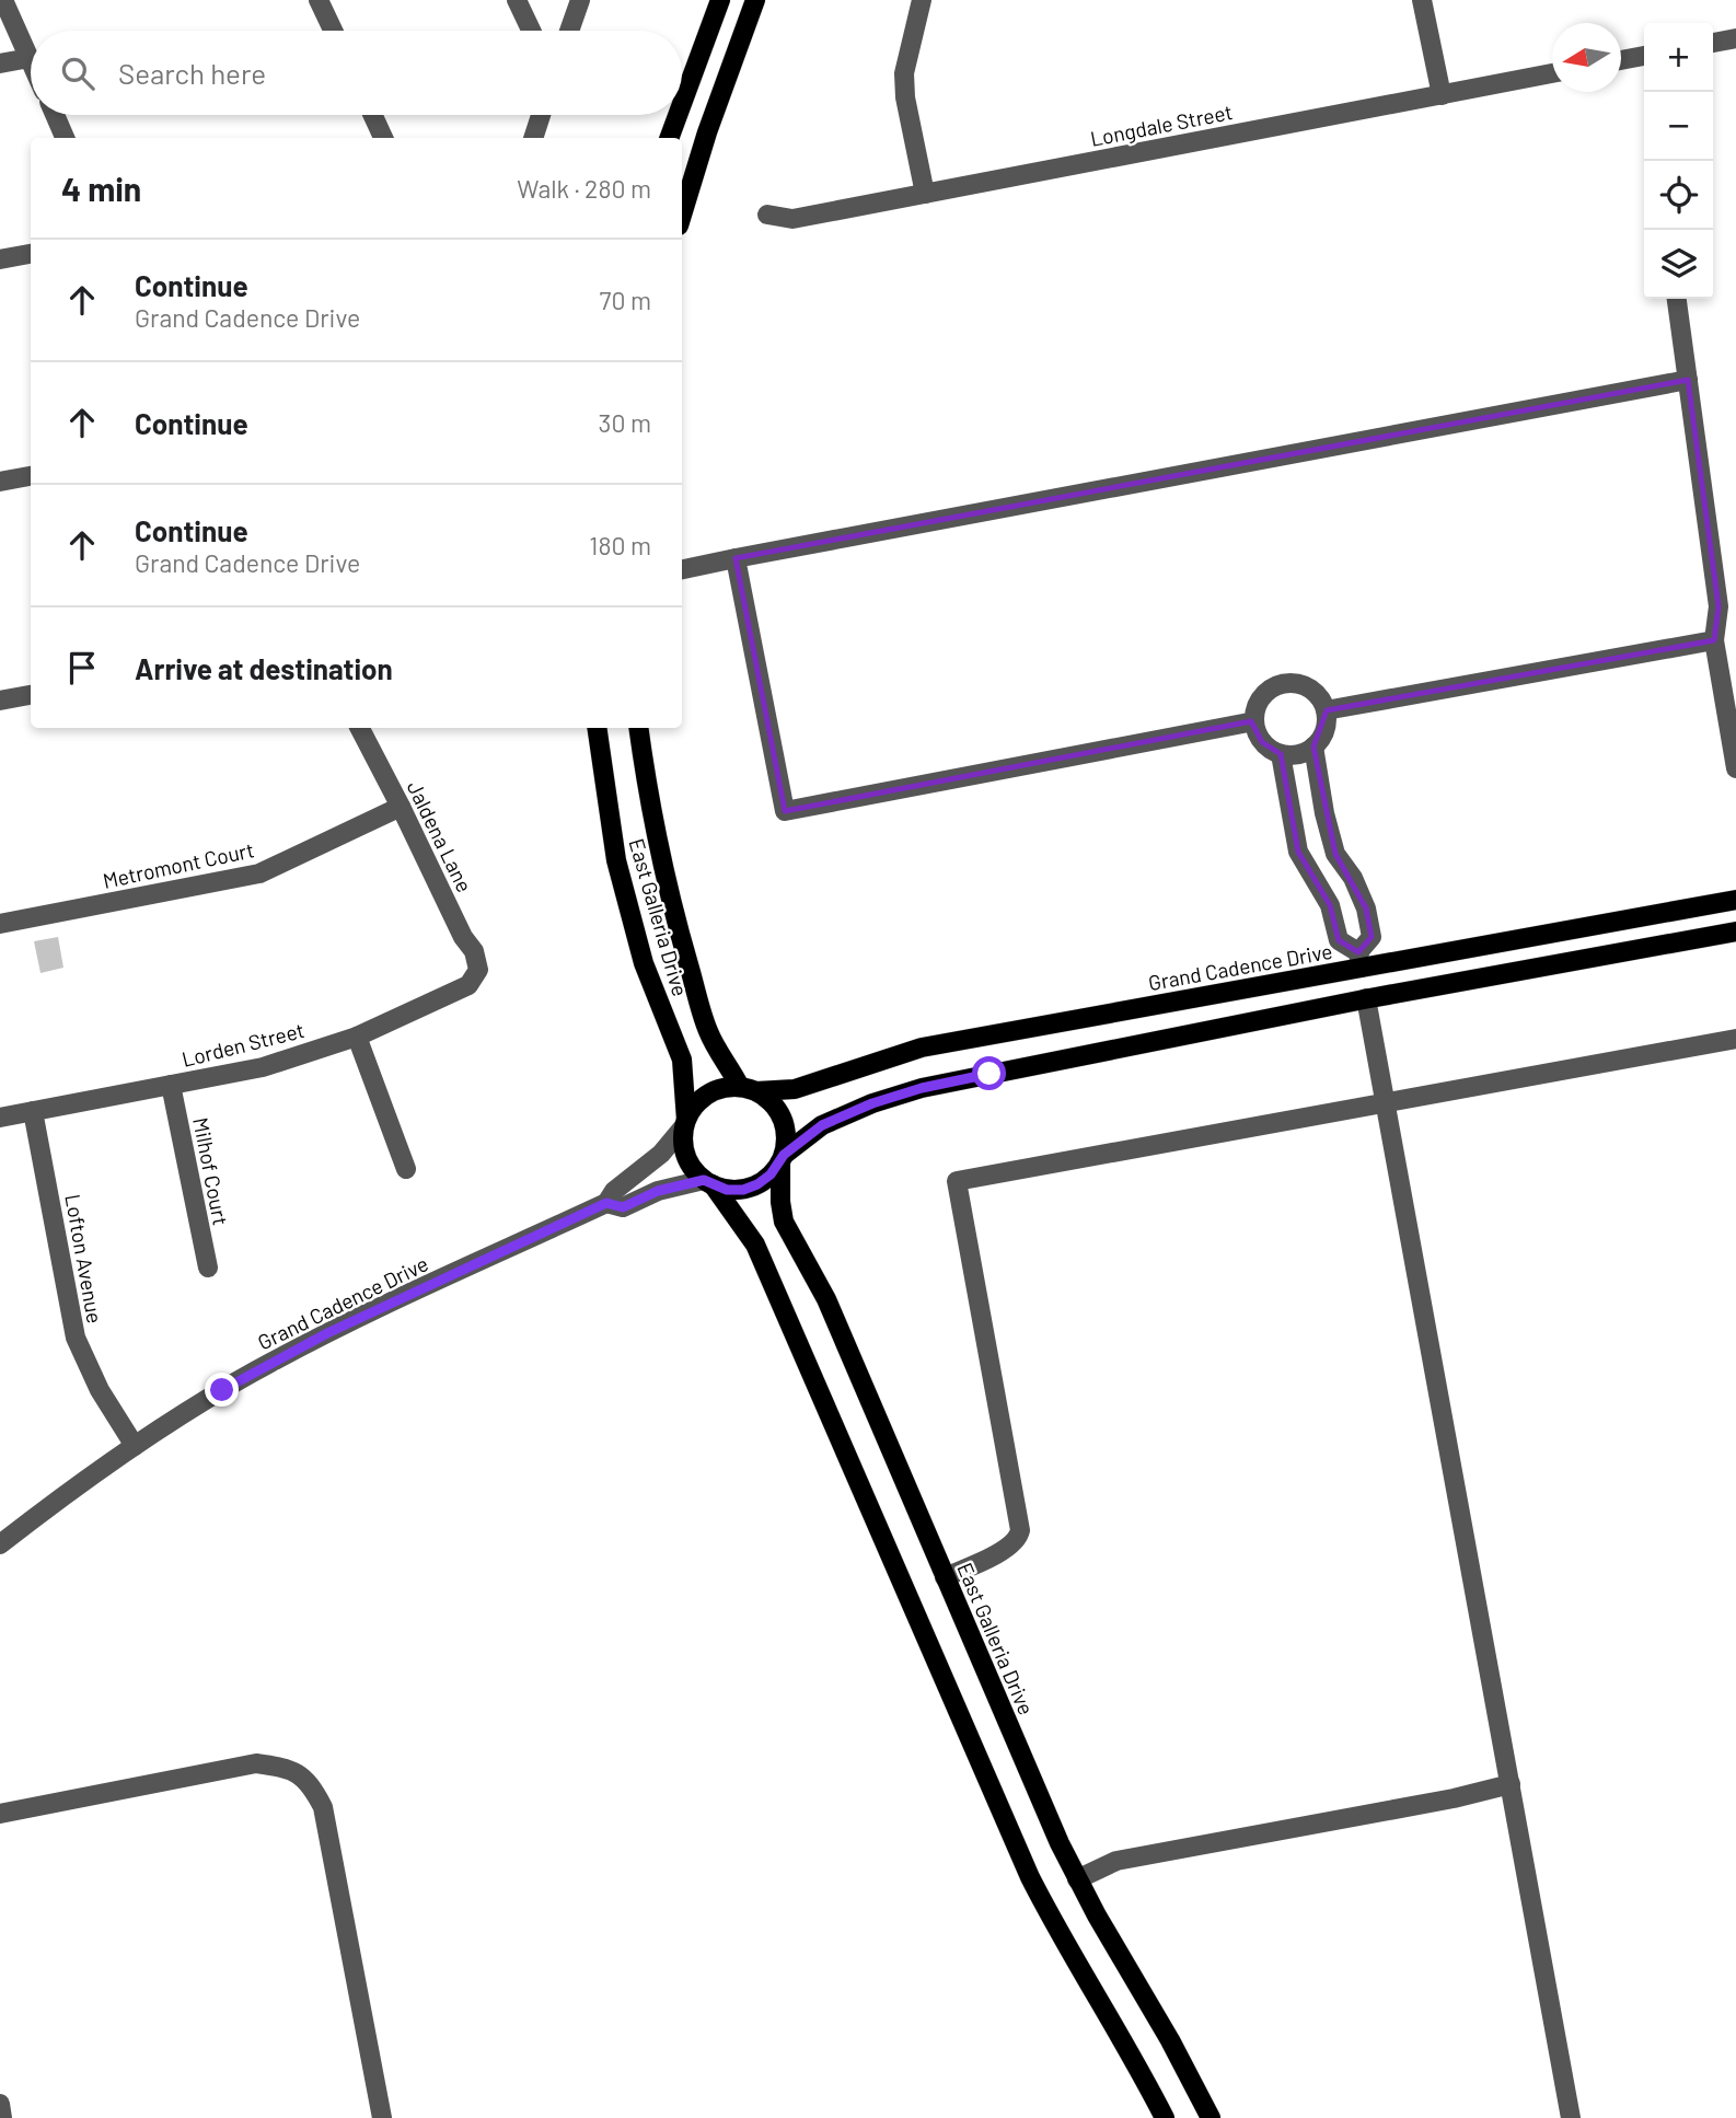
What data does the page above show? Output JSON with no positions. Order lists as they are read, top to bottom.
{
  "streets": {
    "main road": ["East Galleria Drive", "Grand Cadence Drive"],
    "street": [
      "Longdale Street",
      "Jaldena Lane",
      "Metromont Court",
      "Lorden Street",
      "Milhof Court",
      "Lofton Avenue"
    ]
  },
  "crossings": [
    ["Jaldena Lane", "Metromont Court"],
    ["Jaldena Lane", "Lorden Street"],
    ["East Galleria Drive", "Grand Cadence Drive"],
    ["Grand Cadence Drive", "Lofton Avenue"],
    ["Lorden Street", "Milhof Court"],
    ["Lorden Street", "Lofton Avenue"]
  ],
  "north": "left",
  "page": {
    "map_buttons": ["+", "−"],
    "search": "Search here",
    "heading": ["4 min", "Walk · 280 m"],
    "list": [
      ["Continue", "Grand Cadence Drive", "70 m"],
      ["Continue", "30 m"],
      ["Continue", "Grand Cadence Drive", "180 m"],
      "Arrive at destination"
    ]
  }
}
